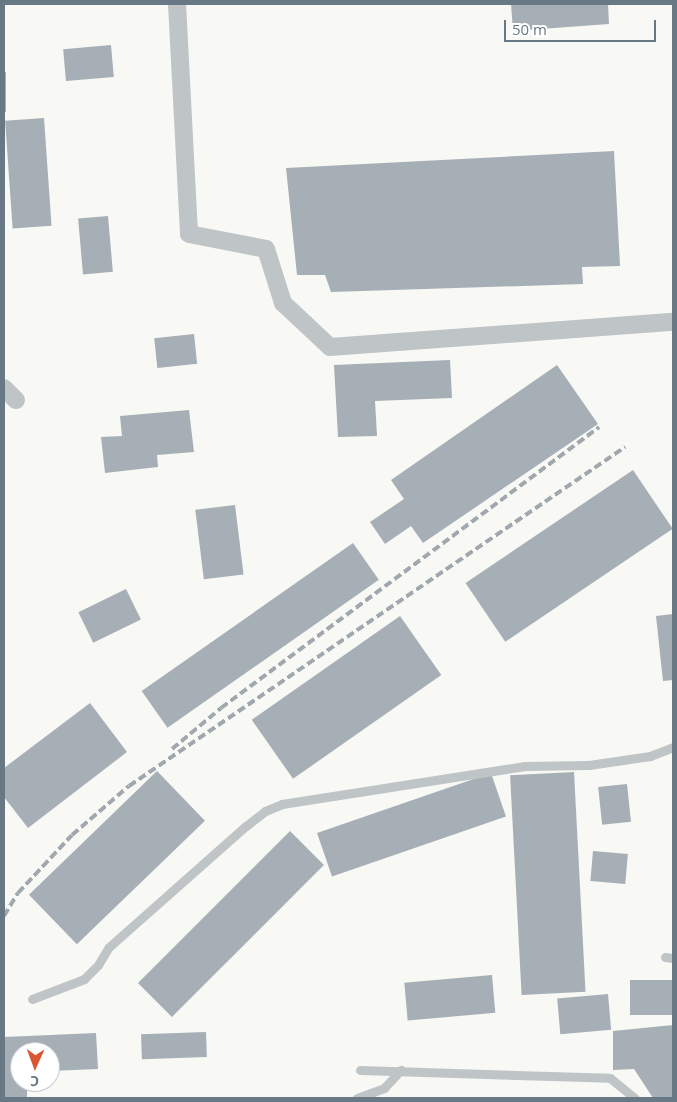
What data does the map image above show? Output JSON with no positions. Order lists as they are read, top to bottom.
{
  "scale_bar": "50 m",
  "north": "bottom"
}
